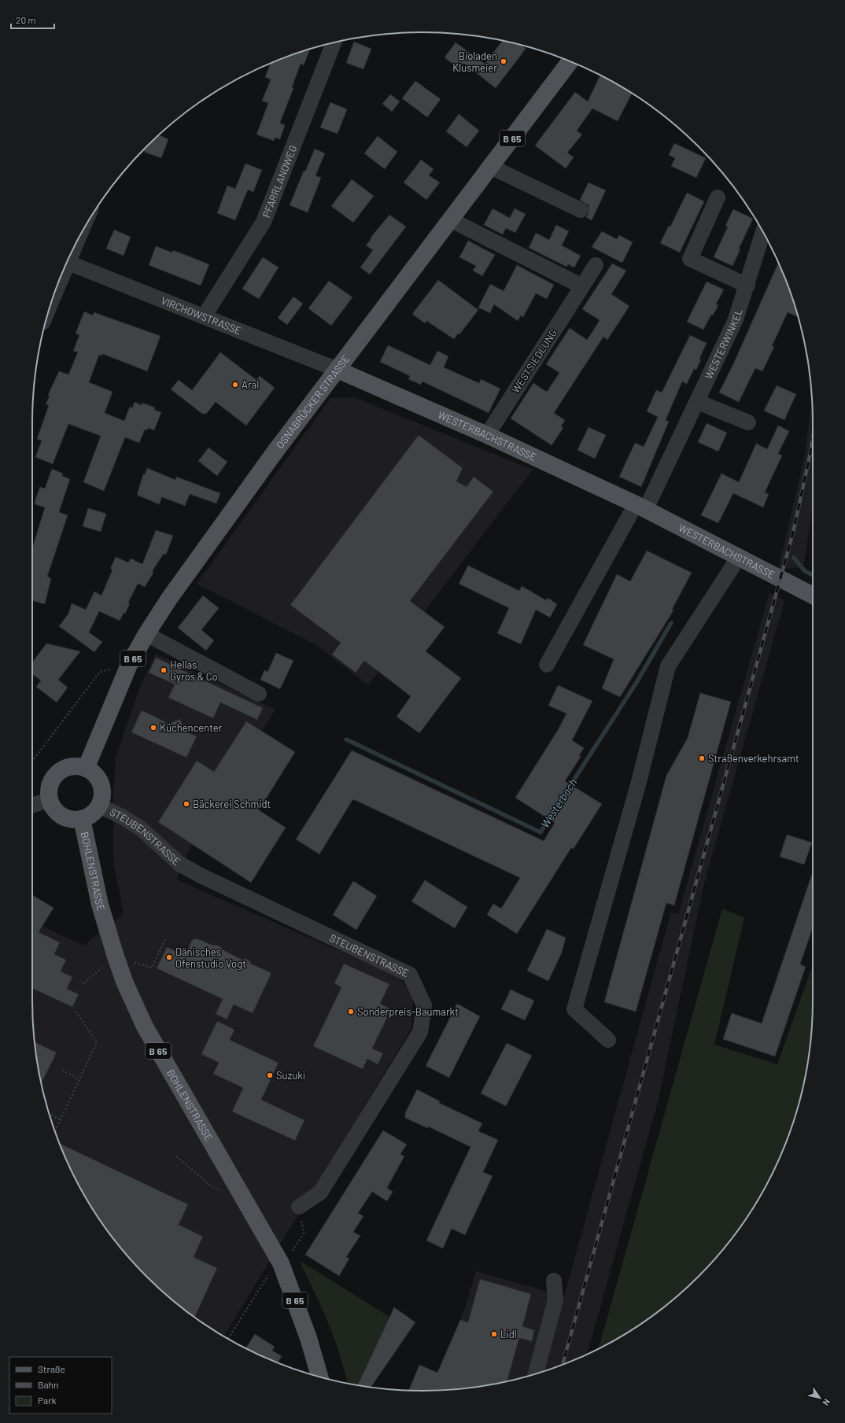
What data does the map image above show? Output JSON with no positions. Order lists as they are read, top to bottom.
{
  "streets": {
    "main road": [
      "B 65",
      "OSNABRÜCKER STRASSE",
      "WESTERBACHSTRASSE",
      "BOHLENSTRASSE"
    ],
    "street": [
      "PFARRLANDWEG",
      "VIRCHOWSTRASSE",
      "WESTERWINKEL",
      "WESTSIEDLUNG",
      "STEUBENSTRASSE"
    ]
  },
  "crossings": [
    ["PFARRLANDWEG", "VIRCHOWSTRASSE"],
    ["VIRCHOWSTRASSE", "OSNABRÜCKER STRASSE"],
    ["VIRCHOWSTRASSE", "WESTERBACHSTRASSE"],
    ["WESTERWINKEL", "WESTERBACHSTRASSE"],
    ["WESTSIEDLUNG", "WESTERBACHSTRASSE"],
    ["OSNABRÜCKER STRASSE", "WESTERBACHSTRASSE"],
    ["OSNABRÜCKER STRASSE", "STEUBENSTRASSE"],
    ["OSNABRÜCKER STRASSE", "BOHLENSTRASSE"],
    ["STEUBENSTRASSE", "BOHLENSTRASSE"]
  ],
  "water": ["Westerbach"],
  "places": [
    "Bioladen Klusmeier",
    "Aral",
    "Hellas Gyros & Co",
    "Küchencenter",
    "Straßenverkehrsamt",
    "Bäckerei Schmidt",
    "Dänisches Ofenstudio Vogt",
    "Sonderpreis-Baumarkt",
    "Suzuki",
    "Lidl"
  ],
  "legend": ["Straße", "Bahn", "Park"],
  "scale_bar": "20 m",
  "north": "bottom right"
}
